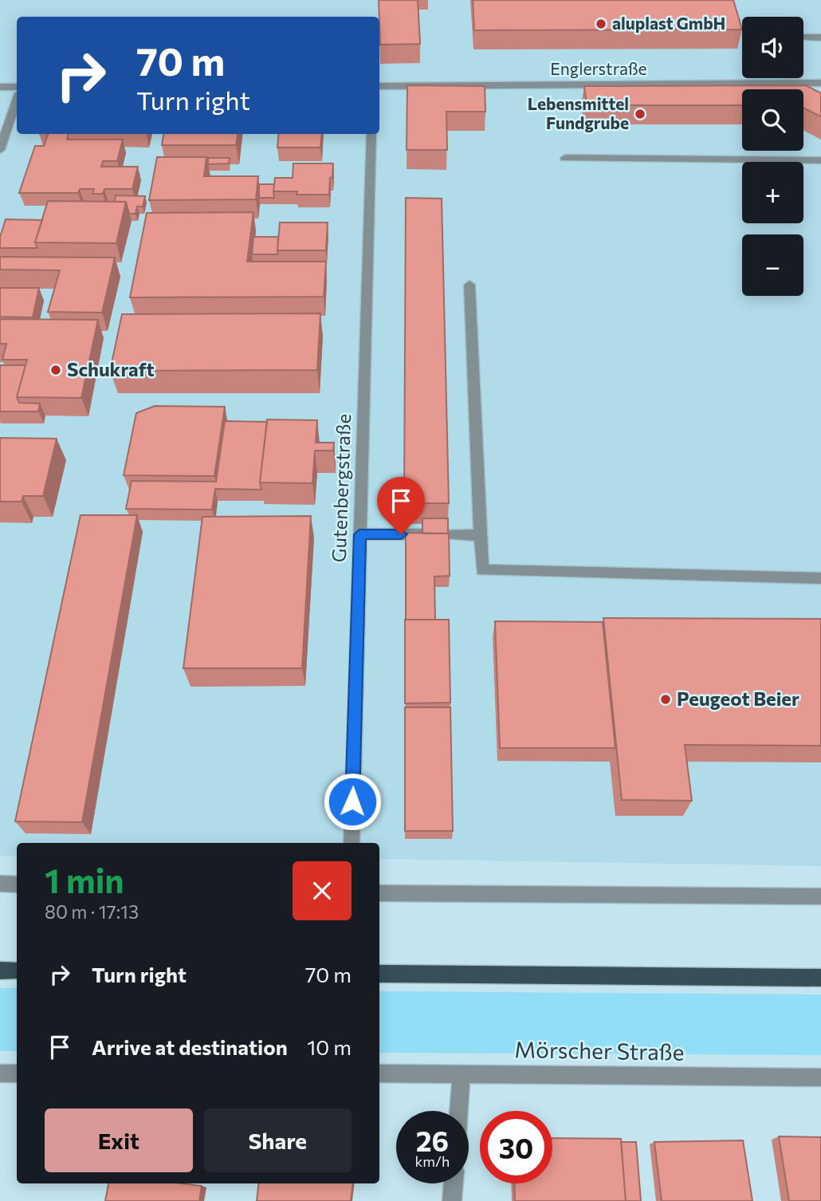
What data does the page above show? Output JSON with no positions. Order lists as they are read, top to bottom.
{
  "streets": {
    "street": ["Englerstraße", "Gutenbergstraße", "Mörscher Straße"]
  },
  "places": [
    "aluplast GmbH",
    "Lebensmittel Fundgrube",
    "Schukraft",
    "Peugeot Beier"
  ],
  "page": {
    "map_buttons": ["+", "−"],
    "turn": ["70 m", "Turn right"],
    "heading": ["1 min", "80 m · 17:13"],
    "list": [
      {
        "name": "Turn right",
        "value": "70 m"
      },
      {
        "name": "Arrive at destination",
        "value": "10 m"
      }
    ],
    "buttons": ["Exit", "Share"],
    "speed": "26 km/h",
    "limit": "30"
  }
}
